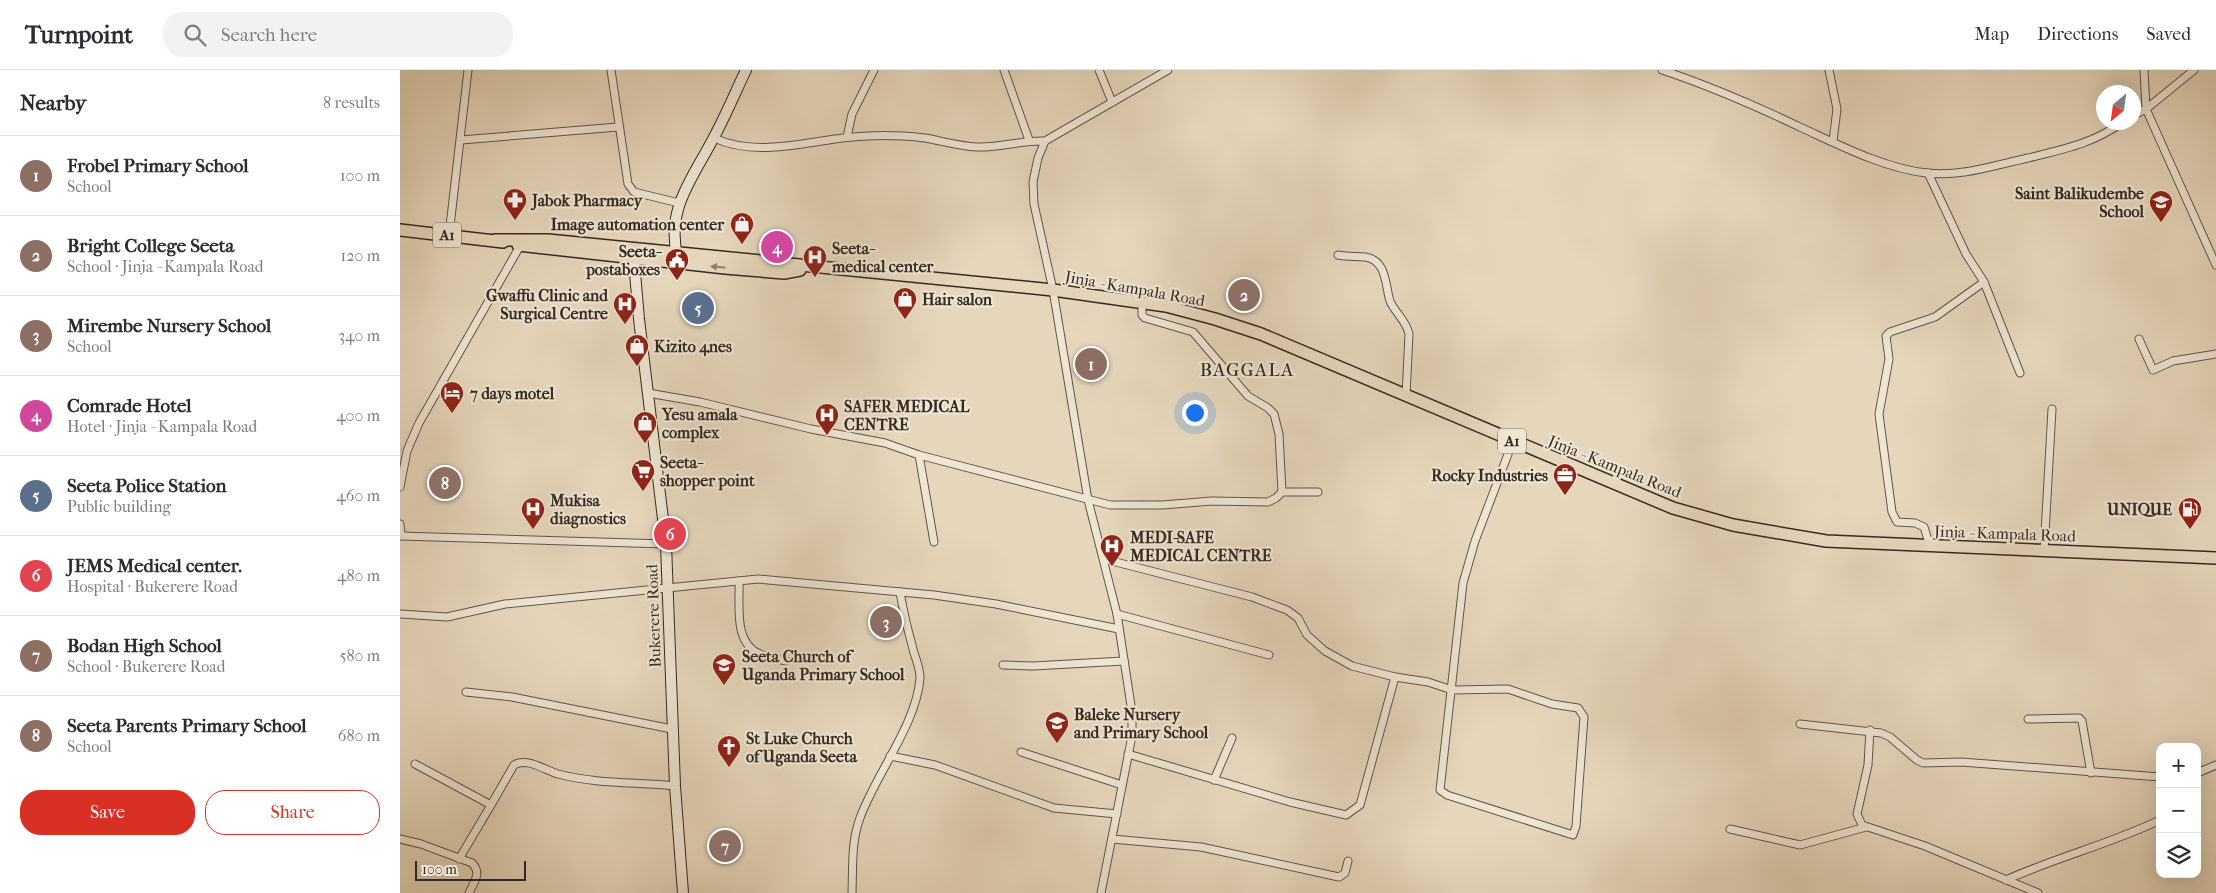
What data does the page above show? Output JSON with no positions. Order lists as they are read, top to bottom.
{
  "streets": {
    "highway": ["A1", "Jinja - Kampala Road"],
    "main road": ["Bukerere Road"]
  },
  "crossings": [
    ["Jinja - Kampala Road", "Bukerere Road"]
  ],
  "districts": ["BAGGALA"],
  "places": {
    "pharmacy": ["Jabok Pharmacy"],
    "school or university": ["Saint Balikudembe School", "Seeta Church of Uganda Primary School", "Baleke Nursery and Primary School"],
    "shop": [
      "Image automation center",
      "Hair salon",
      "Kizito 4nes",
      "Yesu amala complex"
    ],
    "hospital": [
      "Seeta- medical center",
      "Gwaffu Clinic and Surgical Centre",
      "SAFER MEDICAL CENTRE",
      "Mukisa diagnostics",
      "MEDI-SAFE MEDICAL CENTRE"
    ],
    "public building": ["Seeta- postaboxes"],
    "hotel": ["7 days motel"],
    "supermarket": ["Seeta- shopper point"],
    "office": ["Rocky Industries"],
    "fuel station": ["UNIQUE"],
    "church": ["St Luke Church of Uganda Seeta"]
  },
  "scale_bar": "100 m",
  "north": "bottom left",
  "page": {
    "header": "Turnpoint",
    "search": "Search here",
    "nav": ["Map", "Directions", "Saved"],
    "heading": ["Nearby", "8 results"],
    "list": [
      {
        "mark": "1",
        "name": "Frobel Primary School",
        "note": "School",
        "value": "100 m"
      },
      {
        "mark": "2",
        "name": "Bright College Seeta",
        "note": "School · Jinja - Kampala Road",
        "value": "120 m"
      },
      {
        "mark": "3",
        "name": "Mirembe Nursery School",
        "note": "School",
        "value": "340 m"
      },
      {
        "mark": "4",
        "name": "Comrade Hotel",
        "note": "Hotel · Jinja - Kampala Road",
        "value": "400 m"
      },
      {
        "mark": "5",
        "name": "Seeta Police Station",
        "note": "Public building",
        "value": "460 m"
      },
      {
        "mark": "6",
        "name": "JEMS Medical center.",
        "note": "Hospital · Bukerere Road",
        "value": "480 m"
      },
      {
        "mark": "7",
        "name": "Bodan High School",
        "note": "School · Bukerere Road",
        "value": "580 m"
      },
      {
        "mark": "8",
        "name": "Seeta Parents Primary School",
        "note": "School",
        "value": "680 m"
      }
    ],
    "pins": [
      "4",
      "2",
      "5",
      "1",
      "8",
      "6",
      "3",
      "7"
    ],
    "map_buttons": ["+", "−"],
    "buttons": ["Save", "Share"],
    "scale": "100 m"
  }
}
